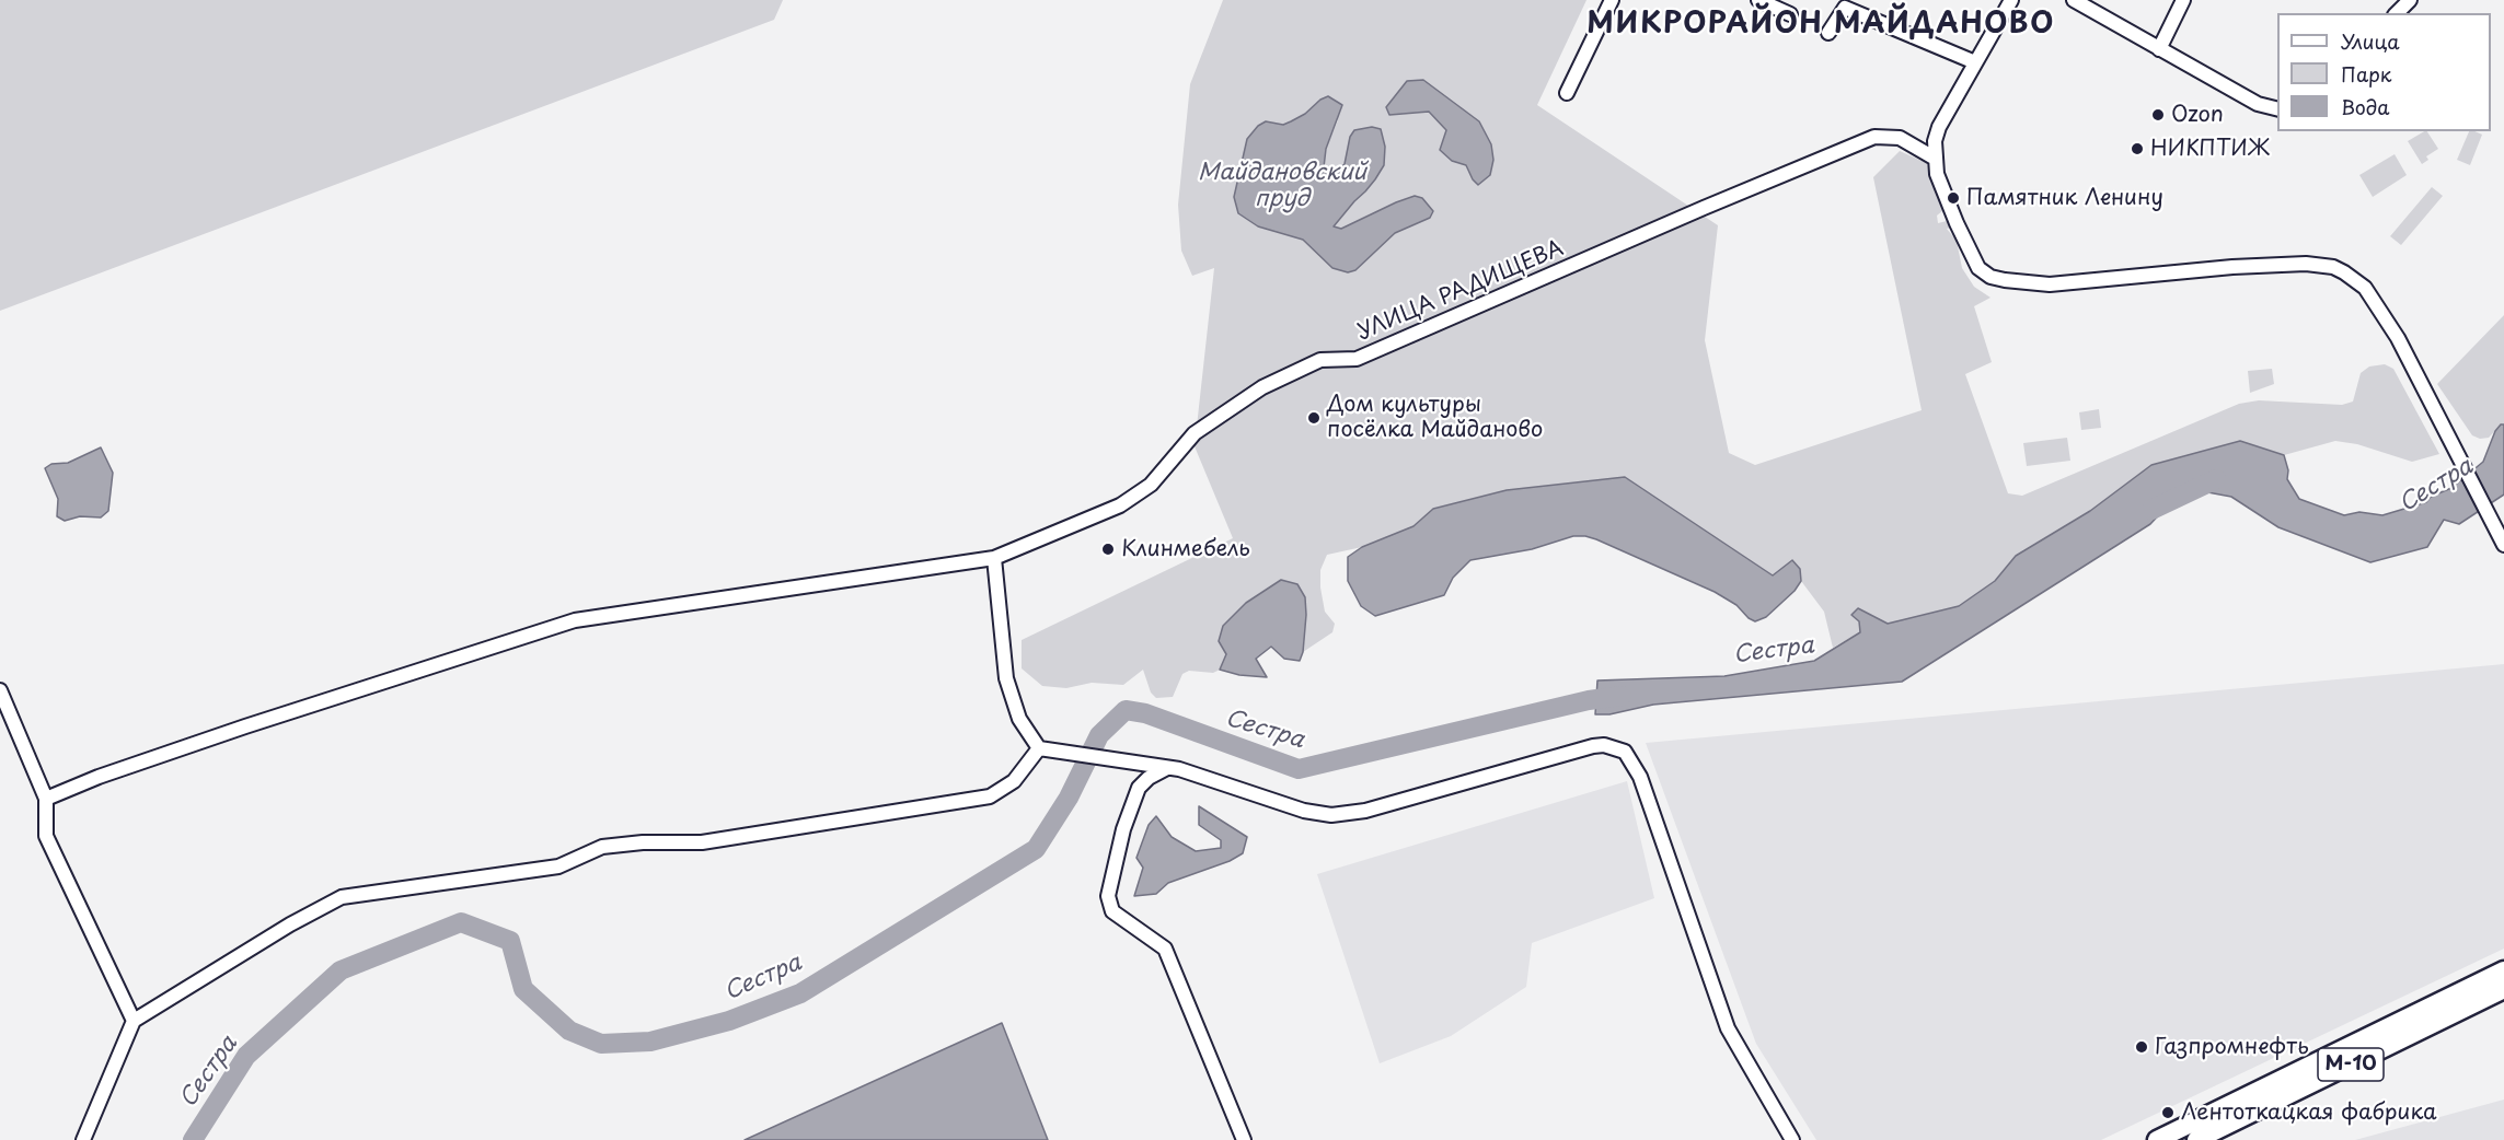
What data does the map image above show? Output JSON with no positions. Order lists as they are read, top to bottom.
{
  "streets": {
    "highway": ["М-10"],
    "street": ["УЛИЦА РАДИЩЕВА"]
  },
  "districts": ["МИКРОРАЙОН МАЙДАНОВО"],
  "water": ["Майдановский пруд", "Сестра"],
  "places": [
    "Ozon",
    "НИКПТИЖ",
    "Памятник Ленину",
    "Дом культуры посёлка Майданово",
    "Клинмебель",
    "Газпромнефть",
    "Лентоткацкая фабрика"
  ],
  "legend": ["Улица", "Парк", "Вода"]
}
